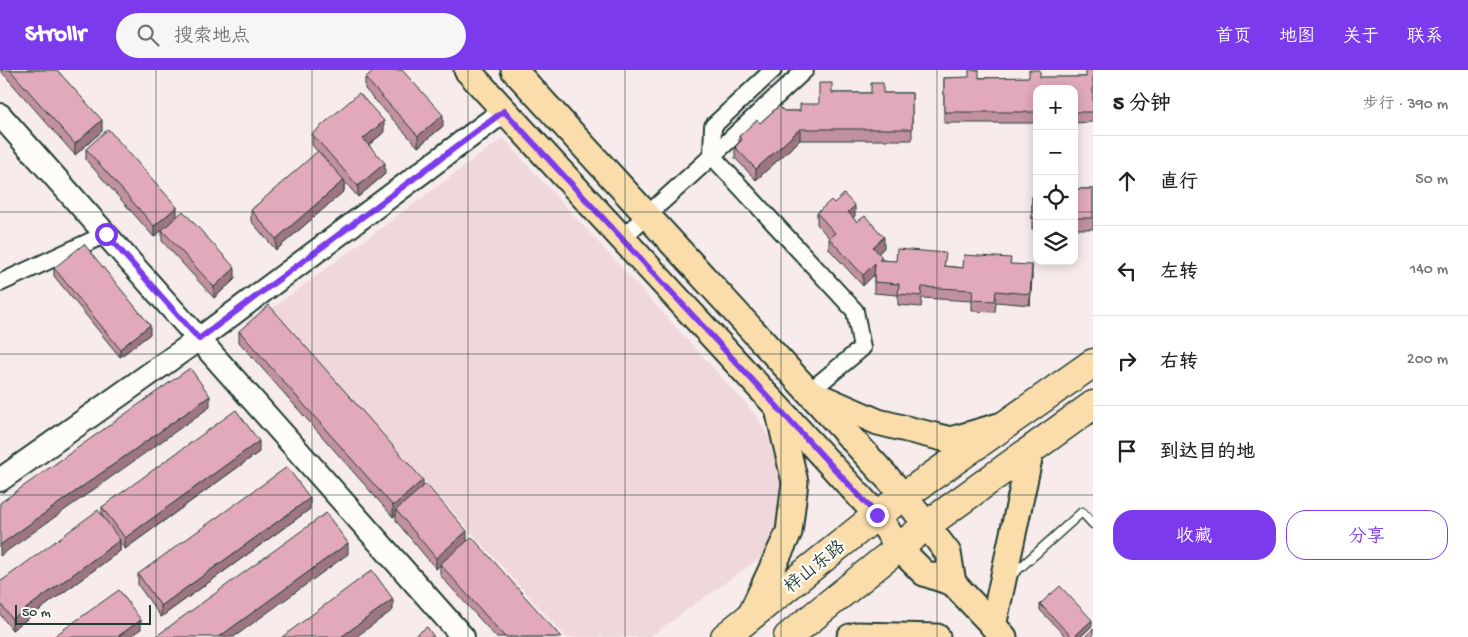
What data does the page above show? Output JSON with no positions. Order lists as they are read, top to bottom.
{
  "streets": {
    "highway": ["梓山东路"]
  },
  "scale_bar": "50 m",
  "page": {
    "header": "Strollr",
    "search": "搜索地点",
    "nav": [
      "首页",
      "地图",
      "关于",
      "联系"
    ],
    "heading": ["5 分钟", "步行 · 390 m"],
    "map_buttons": ["+", "−"],
    "list": [
      ["直行", "50 m"],
      ["左转", "140 m"],
      ["右转", "200 m"],
      "到达目的地"
    ],
    "buttons": ["收藏", "分享"],
    "scale": "50 m"
  }
}
